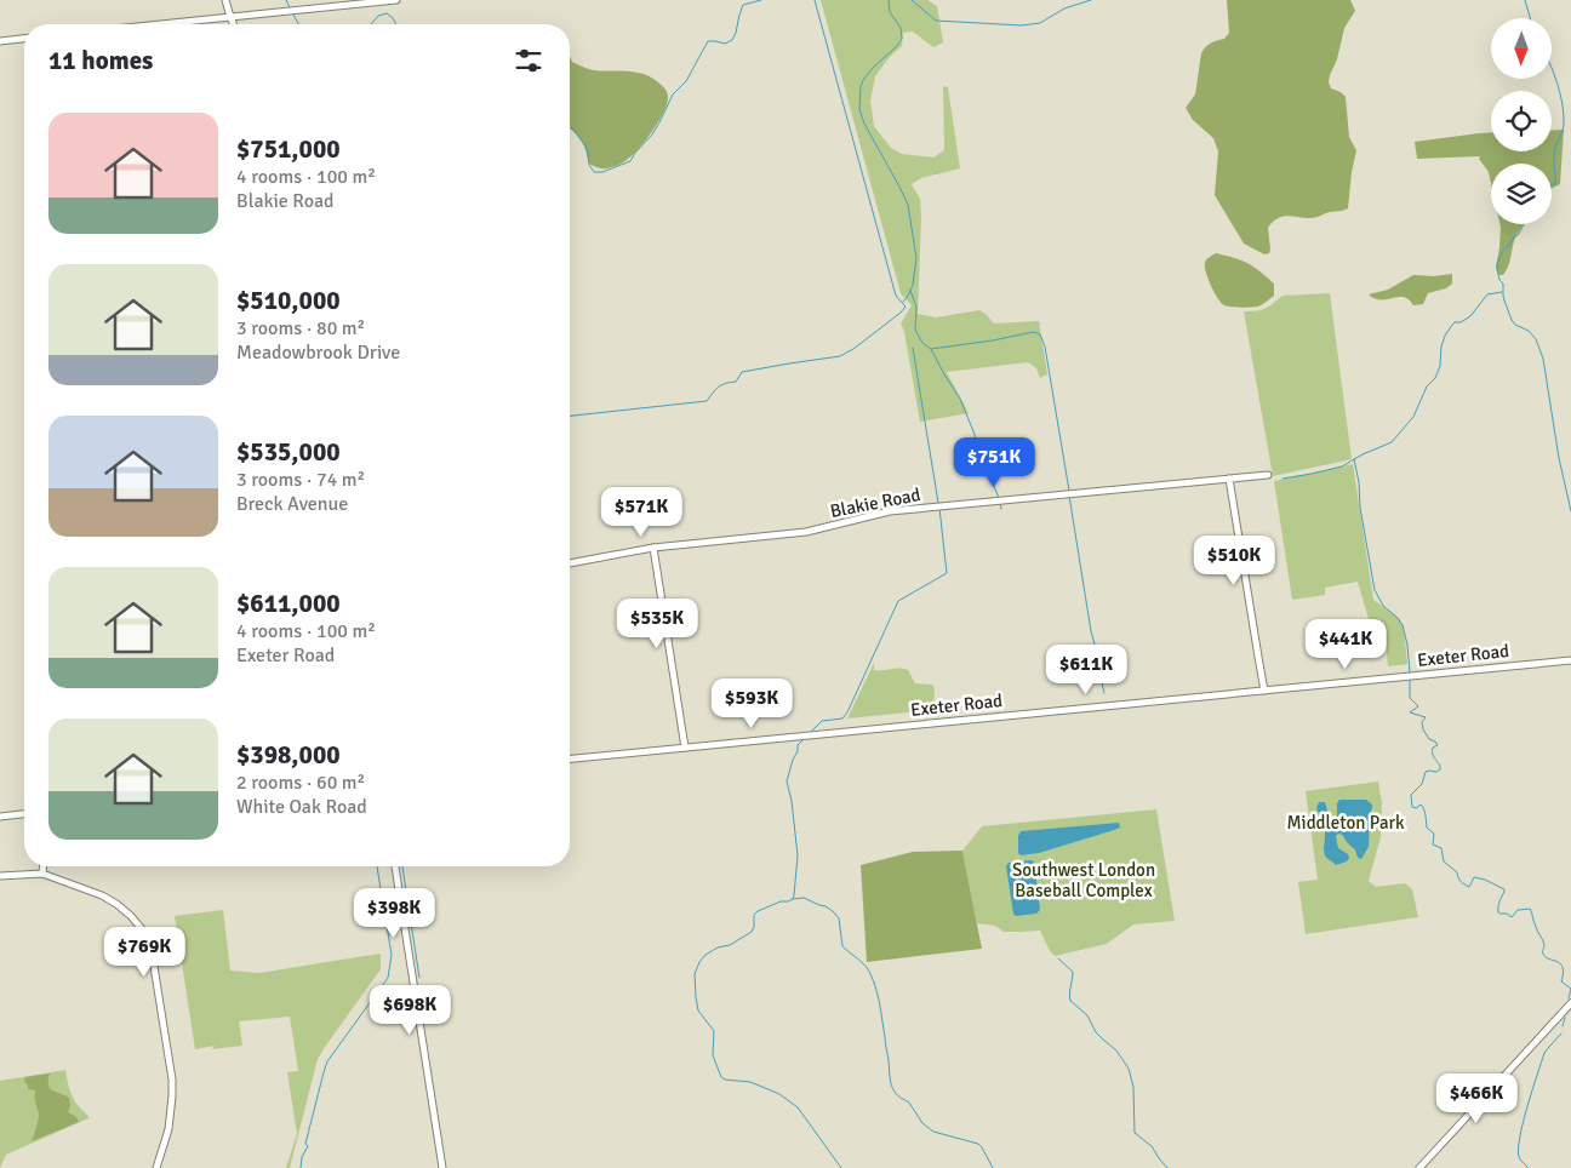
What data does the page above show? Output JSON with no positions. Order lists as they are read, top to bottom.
{
  "streets": {
    "street": ["Blakie Road", "Exeter Road"]
  },
  "parks": ["Middleton Park", "Southwest London Baseball Complex"],
  "north": "bottom",
  "page": {
    "heading": "11 homes",
    "list": [
      {
        "name": "$751,000",
        "note": "4 rooms · 100 m² · Blakie Road"
      },
      {
        "name": "$510,000",
        "note": "3 rooms · 80 m² · Meadowbrook Drive"
      },
      {
        "name": "$535,000",
        "note": "3 rooms · 74 m² · Breck Avenue"
      },
      {
        "name": "$611,000",
        "note": "4 rooms · 100 m² · Exeter Road"
      },
      {
        "name": "$398,000",
        "note": "2 rooms · 60 m² · White Oak Road"
      }
    ],
    "price": [
      "$751K",
      "$571K",
      "$510K",
      "$535K",
      "$441K",
      "$611K",
      "$593K",
      "$398K",
      "$769K",
      "$698K",
      "$466K"
    ]
  }
}
